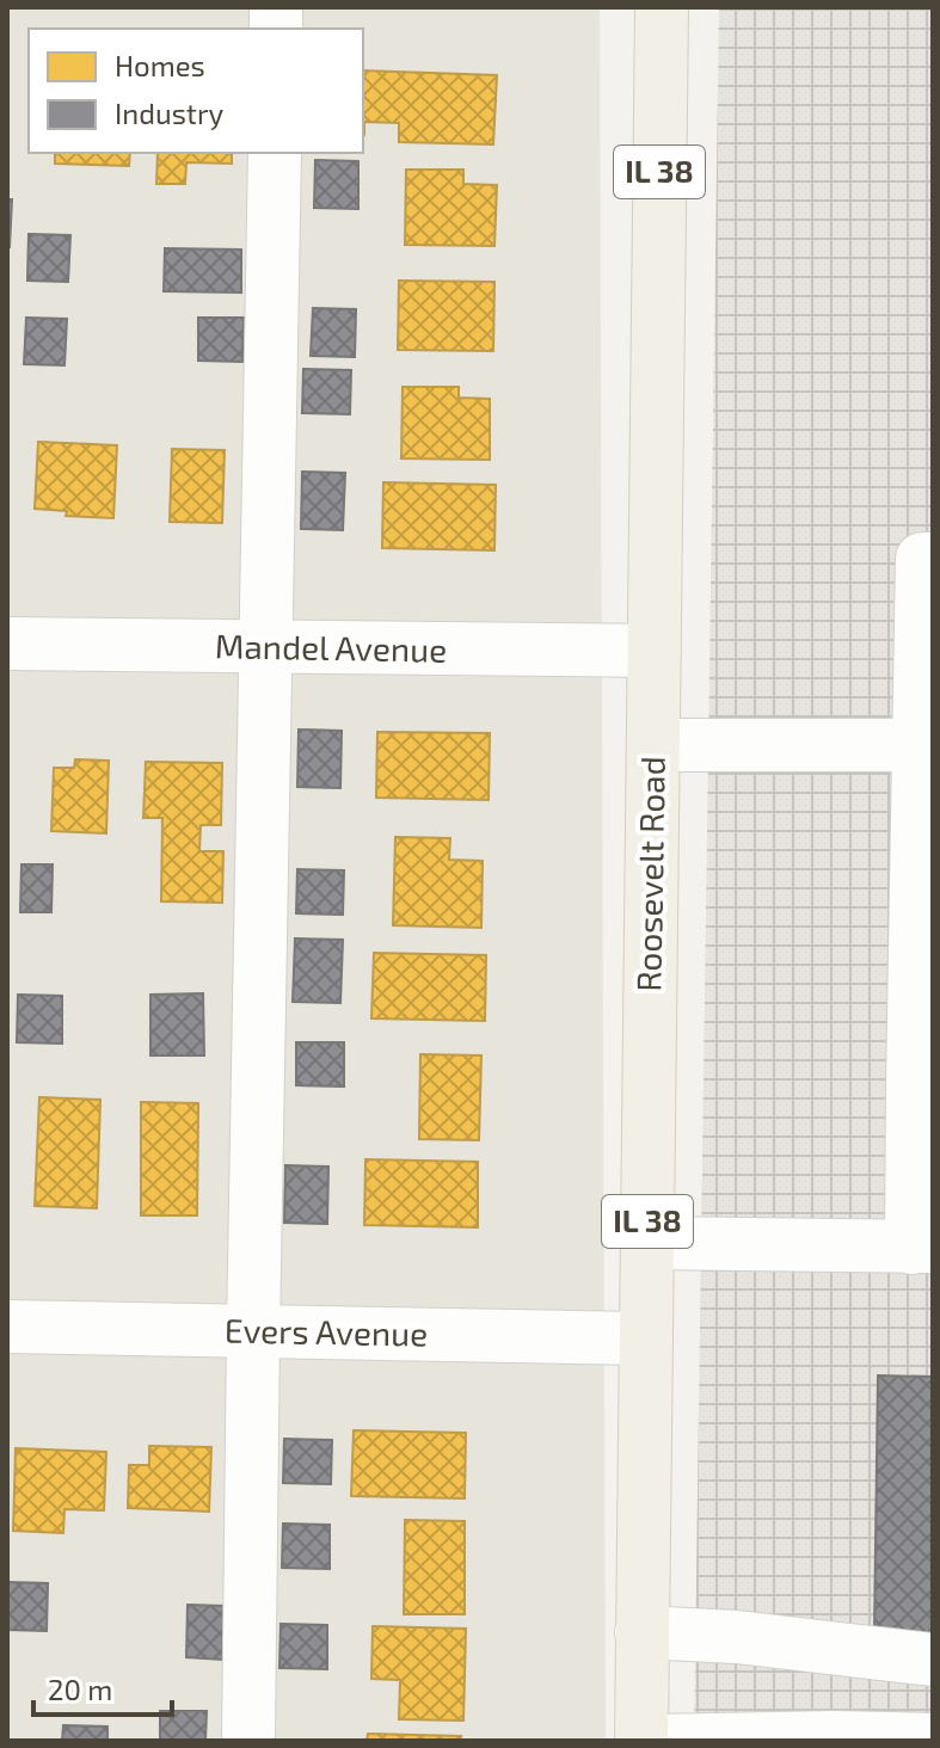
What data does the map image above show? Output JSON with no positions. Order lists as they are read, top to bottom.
{
  "streets": {
    "main road": ["IL 38", "Roosevelt Road"],
    "street": ["Mandel Avenue", "Evers Avenue"]
  },
  "crossings": [
    ["Mandel Avenue", "Roosevelt Road"],
    ["Roosevelt Road", "Evers Avenue"]
  ],
  "legend": ["Homes", "Industry"],
  "scale_bar": "20 m"
}
